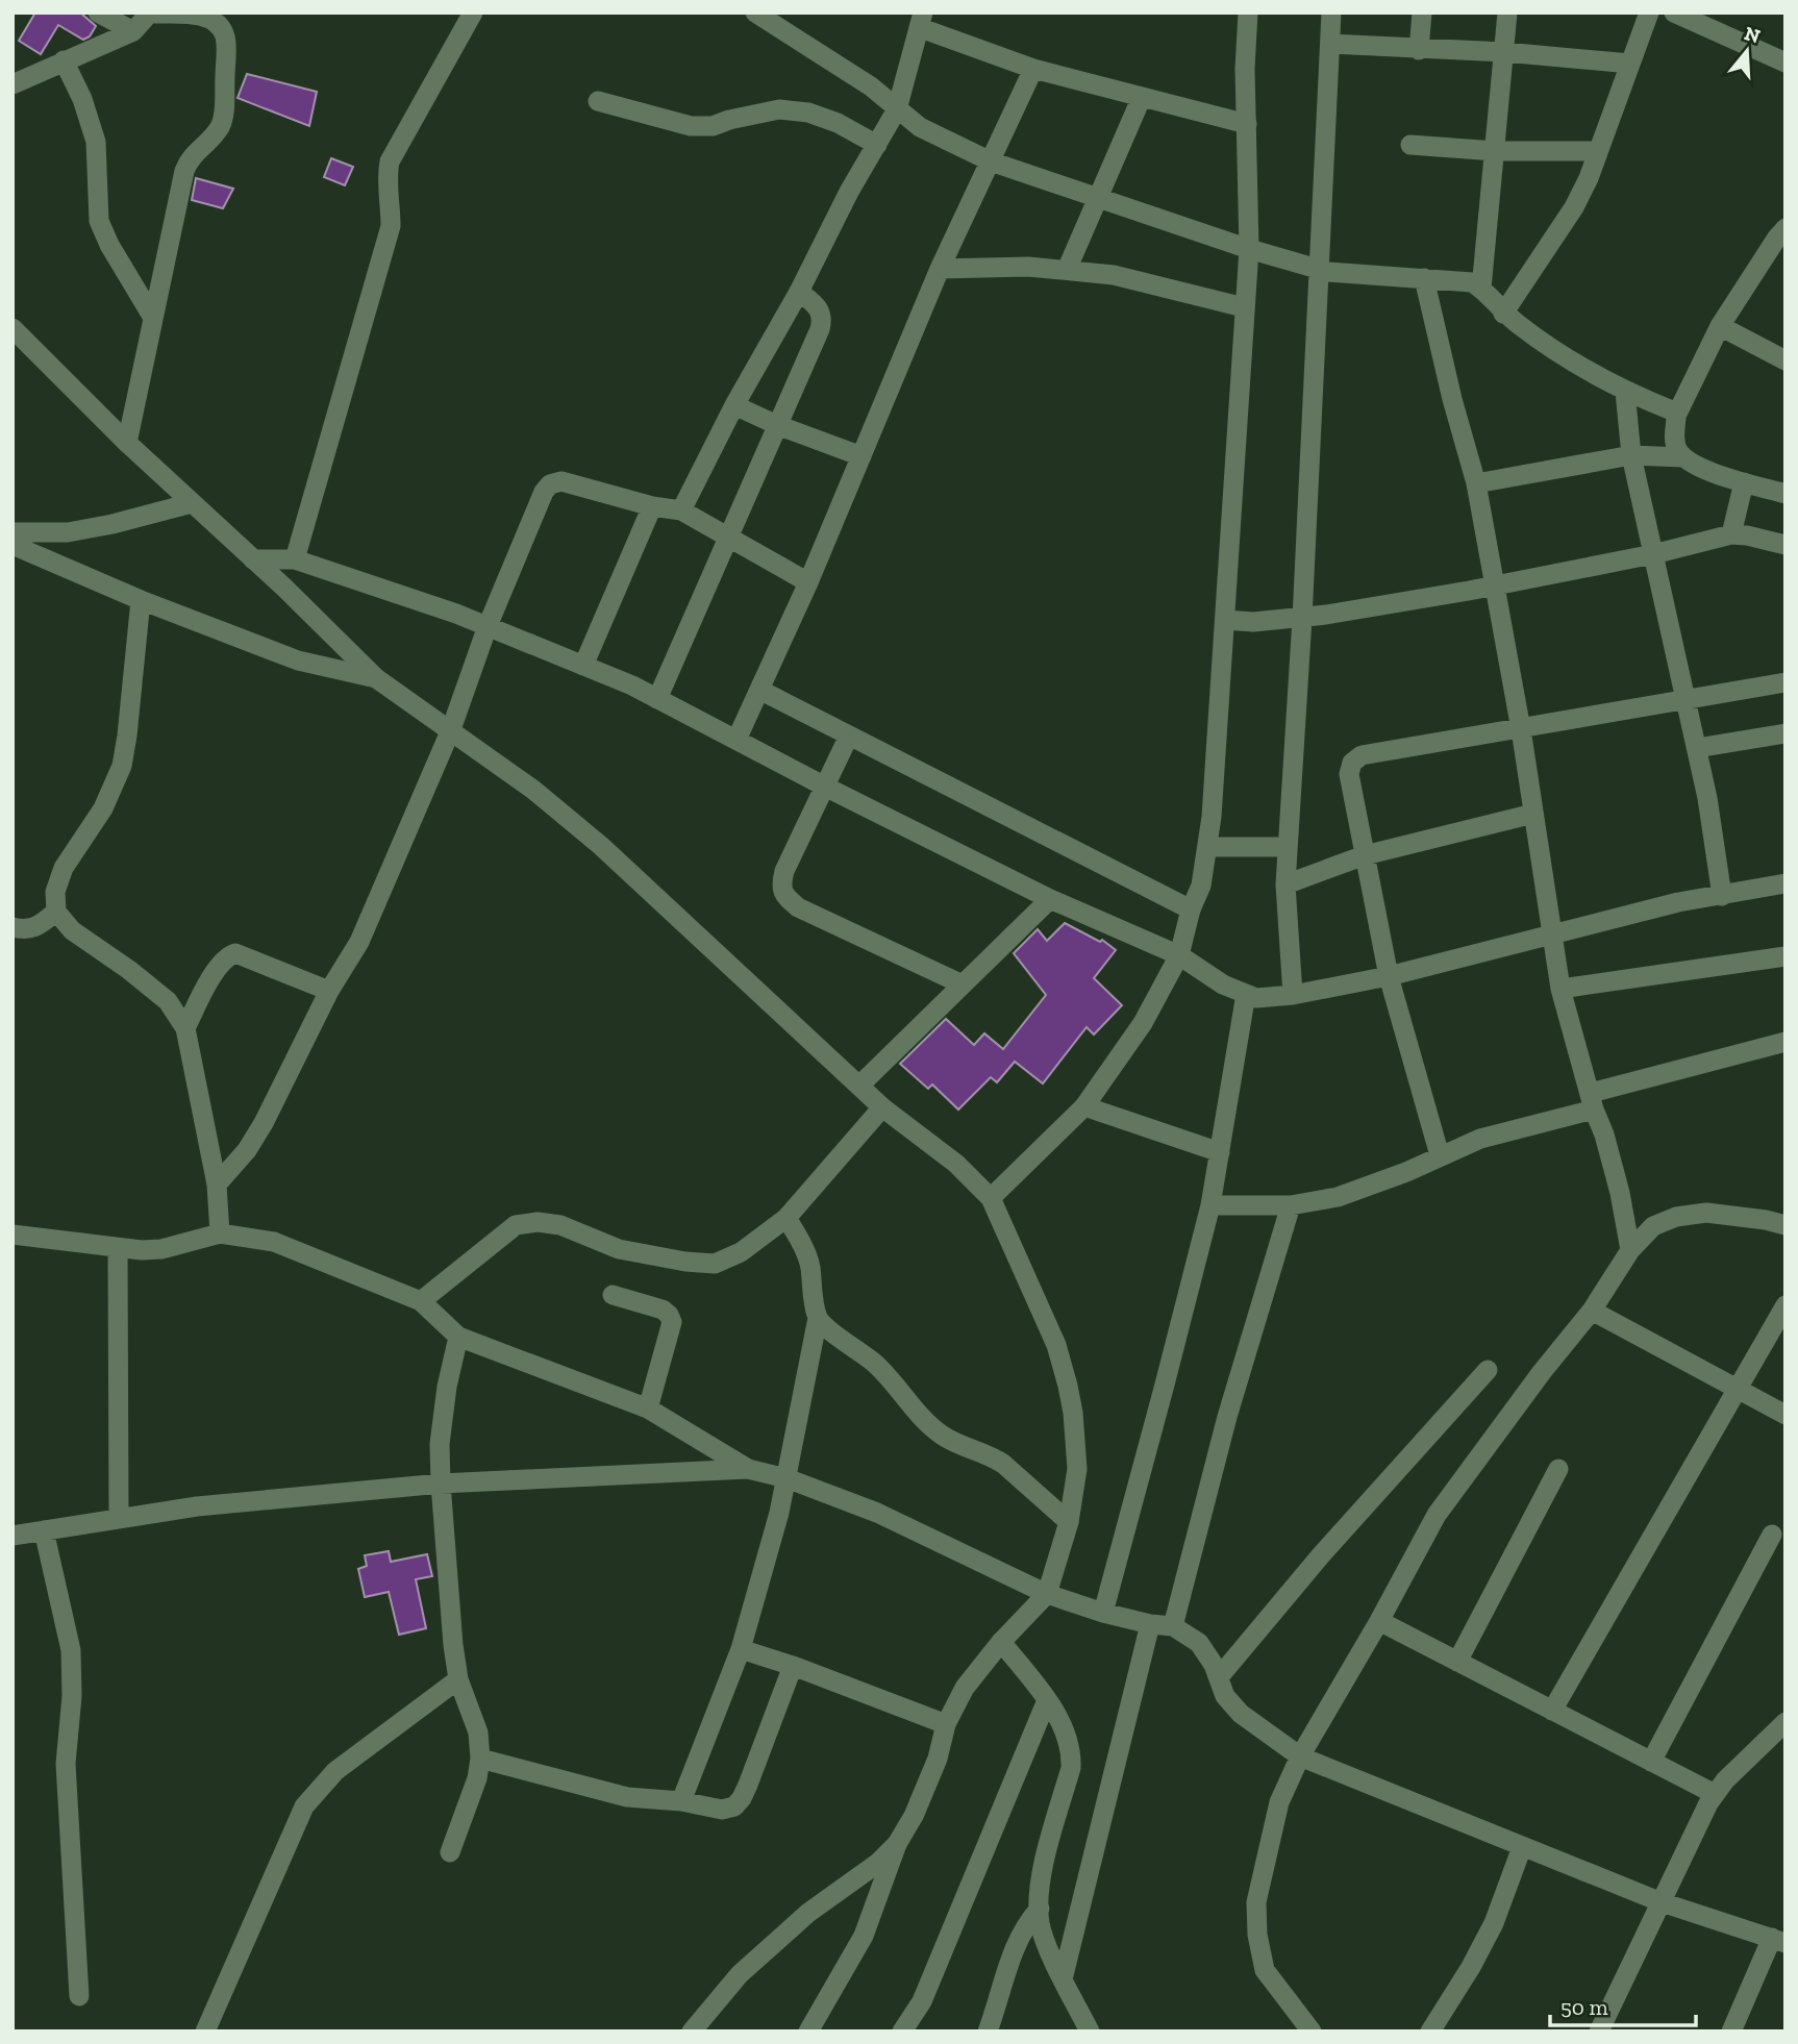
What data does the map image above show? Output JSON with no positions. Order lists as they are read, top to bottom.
{
  "scale_bar": "50 m",
  "north": "top"
}
